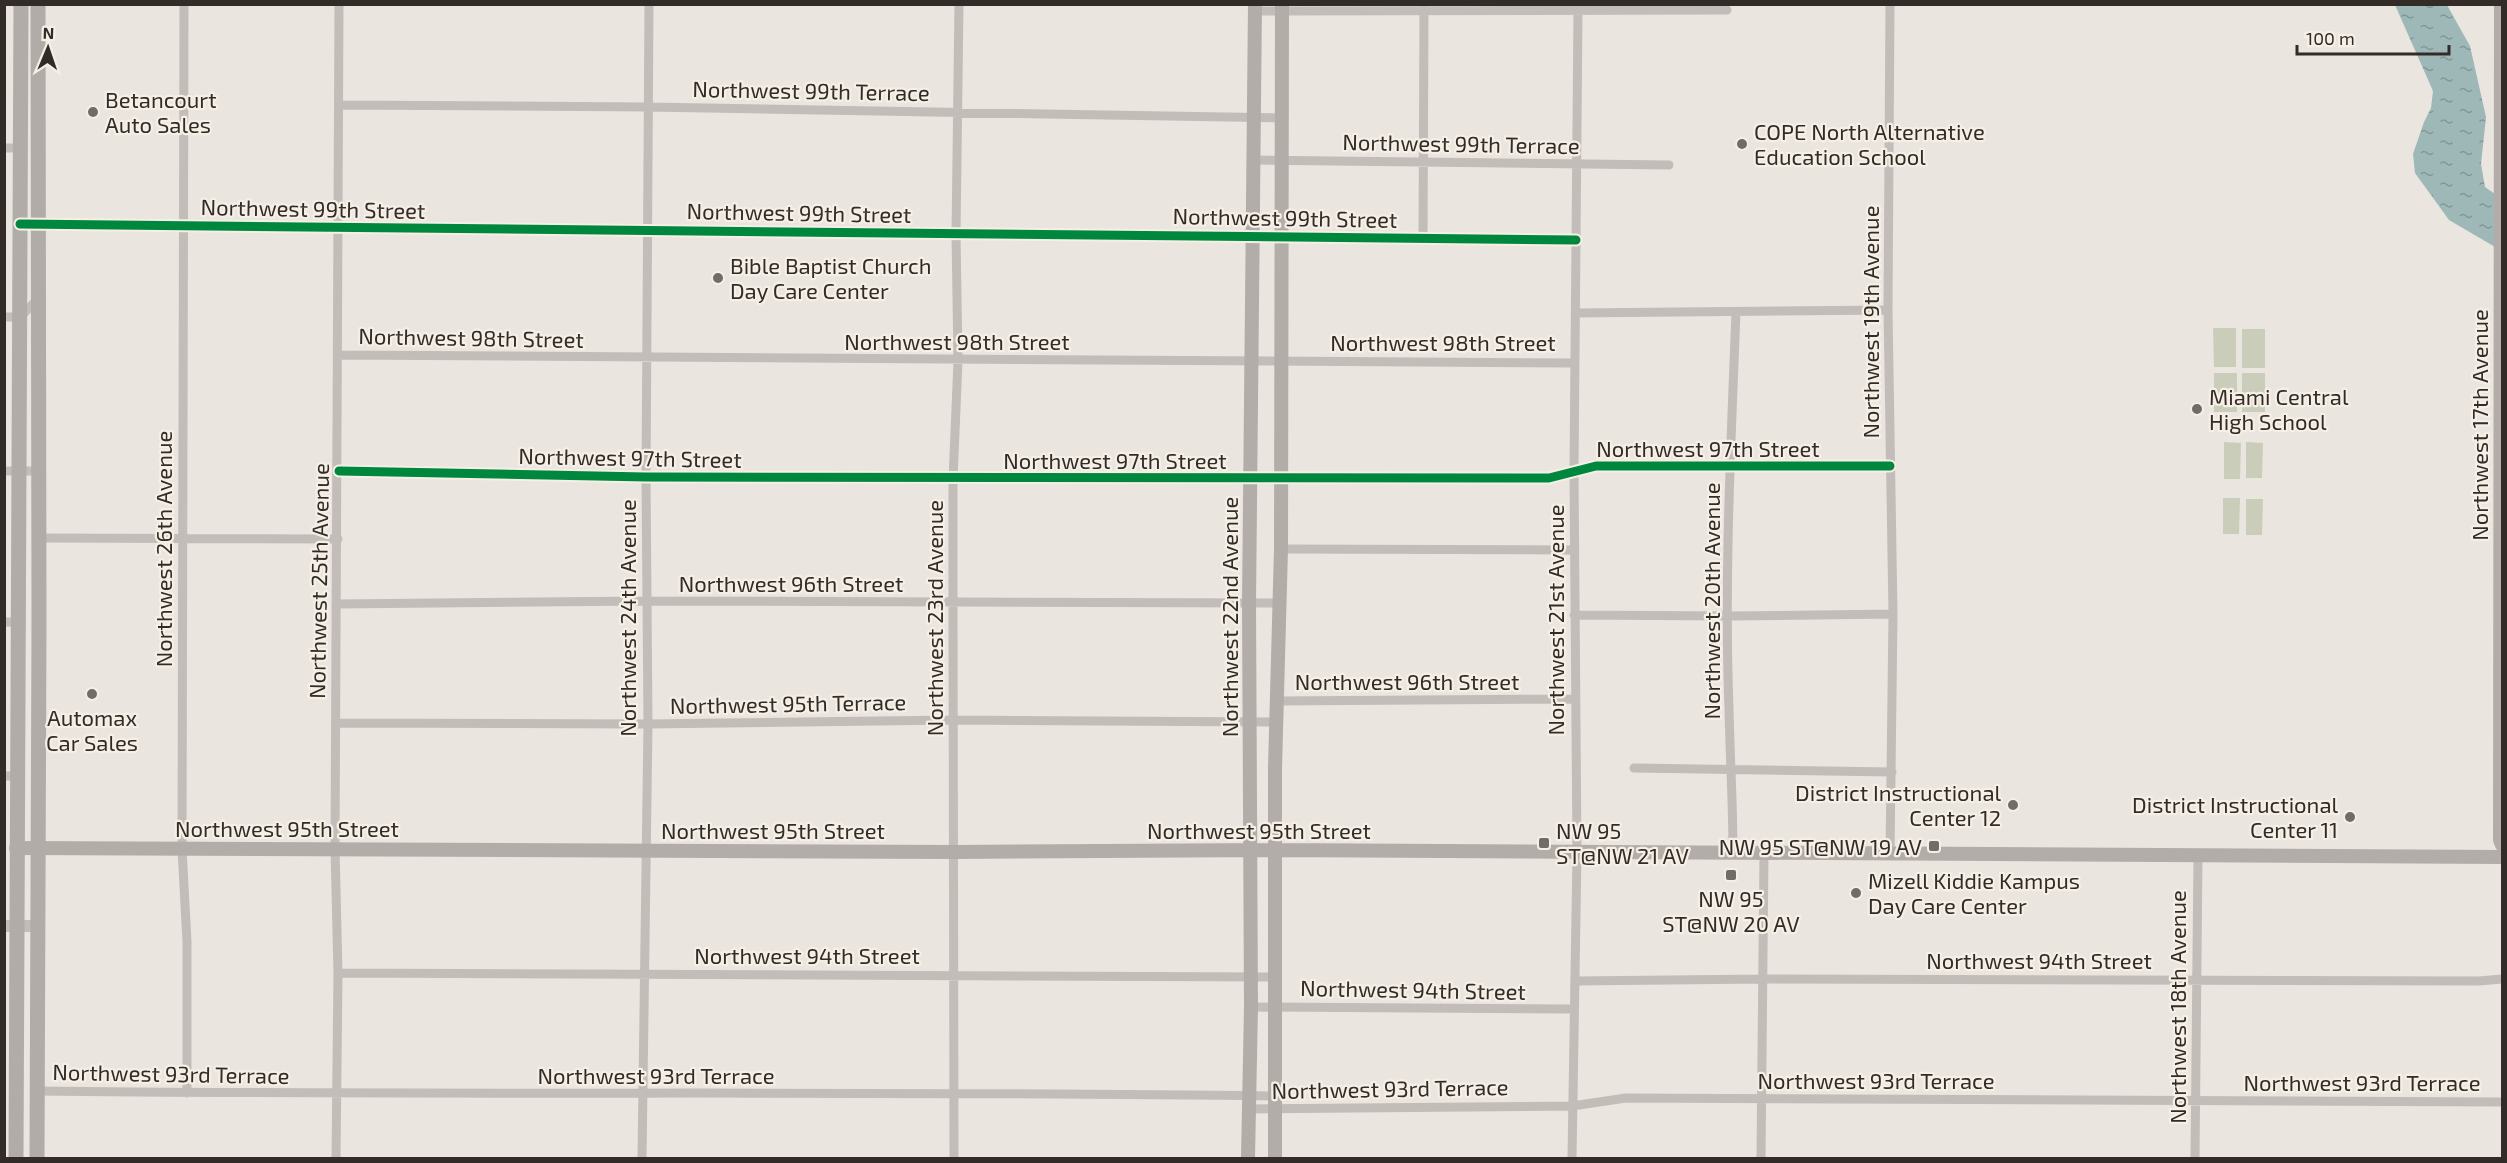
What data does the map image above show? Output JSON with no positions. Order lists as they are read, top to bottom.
{
  "streets": {
    "main road": ["Northwest 17th Avenue", "Northwest 22nd Avenue", "Northwest 95th Street"],
    "street": [
      "Northwest 99th Terrace",
      "Northwest 99th Street",
      "Northwest 19th Avenue",
      "Northwest 98th Street",
      "Northwest 97th Street",
      "Northwest 26th Avenue",
      "Northwest 25th Avenue",
      "Northwest 96th Street",
      "Northwest 20th Avenue",
      "Northwest 24th Avenue",
      "Northwest 23rd Avenue",
      "Northwest 21st Avenue",
      "Northwest 95th Terrace",
      "Northwest 94th Street",
      "Northwest 18th Avenue",
      "Northwest 93rd Terrace"
    ]
  },
  "crossings": [
    ["Northwest 99th Terrace", "Northwest 25th Avenue"],
    ["Northwest 99th Terrace", "Northwest 22nd Avenue"],
    ["Northwest 99th Terrace", "Northwest 24th Avenue"],
    ["Northwest 99th Terrace", "Northwest 23rd Avenue"],
    ["Northwest 99th Terrace", "Northwest 21st Avenue"],
    ["Northwest 99th Street", "Northwest 26th Avenue"],
    ["Northwest 99th Street", "Northwest 25th Avenue"],
    ["Northwest 99th Street", "Northwest 22nd Avenue"],
    ["Northwest 99th Street", "Northwest 24th Avenue"],
    ["Northwest 99th Street", "Northwest 23rd Avenue"],
    ["Northwest 99th Street", "Northwest 21st Avenue"],
    ["Northwest 19th Avenue", "Northwest 98th Street"],
    ["Northwest 19th Avenue", "Northwest 97th Street"],
    ["Northwest 19th Avenue", "Northwest 95th Street"],
    ["Northwest 98th Street", "Northwest 25th Avenue"],
    ["Northwest 98th Street", "Northwest 20th Avenue"],
    ["Northwest 98th Street", "Northwest 22nd Avenue"],
    ["Northwest 98th Street", "Northwest 24th Avenue"],
    ["Northwest 98th Street", "Northwest 23rd Avenue"],
    ["Northwest 98th Street", "Northwest 21st Avenue"],
    ["Northwest 97th Street", "Northwest 25th Avenue"],
    ["Northwest 97th Street", "Northwest 20th Avenue"],
    ["Northwest 97th Street", "Northwest 22nd Avenue"],
    ["Northwest 97th Street", "Northwest 24th Avenue"],
    ["Northwest 97th Street", "Northwest 23rd Avenue"],
    ["Northwest 97th Street", "Northwest 21st Avenue"],
    ["Northwest 26th Avenue", "Northwest 95th Street"],
    ["Northwest 26th Avenue", "Northwest 93rd Terrace"],
    ["Northwest 25th Avenue", "Northwest 96th Street"],
    ["Northwest 25th Avenue", "Northwest 95th Terrace"],
    ["Northwest 25th Avenue", "Northwest 95th Street"],
    ["Northwest 25th Avenue", "Northwest 94th Street"],
    ["Northwest 25th Avenue", "Northwest 93rd Terrace"],
    ["Northwest 96th Street", "Northwest 22nd Avenue"],
    ["Northwest 96th Street", "Northwest 24th Avenue"],
    ["Northwest 96th Street", "Northwest 23rd Avenue"],
    ["Northwest 96th Street", "Northwest 21st Avenue"],
    ["Northwest 20th Avenue", "Northwest 95th Street"],
    ["Northwest 22nd Avenue", "Northwest 95th Terrace"],
    ["Northwest 22nd Avenue", "Northwest 95th Street"],
    ["Northwest 22nd Avenue", "Northwest 94th Street"],
    ["Northwest 22nd Avenue", "Northwest 93rd Terrace"],
    ["Northwest 24th Avenue", "Northwest 95th Terrace"],
    ["Northwest 24th Avenue", "Northwest 95th Street"],
    ["Northwest 24th Avenue", "Northwest 94th Street"],
    ["Northwest 24th Avenue", "Northwest 93rd Terrace"],
    ["Northwest 23rd Avenue", "Northwest 95th Terrace"],
    ["Northwest 23rd Avenue", "Northwest 95th Street"],
    ["Northwest 23rd Avenue", "Northwest 94th Street"],
    ["Northwest 23rd Avenue", "Northwest 93rd Terrace"],
    ["Northwest 21st Avenue", "Northwest 95th Street"],
    ["Northwest 21st Avenue", "Northwest 94th Street"],
    ["Northwest 21st Avenue", "Northwest 93rd Terrace"],
    ["Northwest 95th Street", "Northwest 18th Avenue"],
    ["Northwest 94th Street", "Northwest 18th Avenue"],
    ["Northwest 18th Avenue", "Northwest 93rd Terrace"]
  ],
  "places": {
    "other": [
      "Betancourt Auto Sales",
      "COPE North Alternative Education School",
      "Bible Baptist Church Day Care Center",
      "Miami Central High School",
      "Automax Car Sales",
      "District Instructional Center 12",
      "District Instructional Center 11",
      "Mizell Kiddie Kampus Day Care Center"
    ],
    "transit": ["NW 95 ST@NW 21 AV", "NW 95 ST@NW 19 AV", "NW 95 ST@NW 20 AV"]
  },
  "scale_bar": "100 m",
  "north": "top"
}
